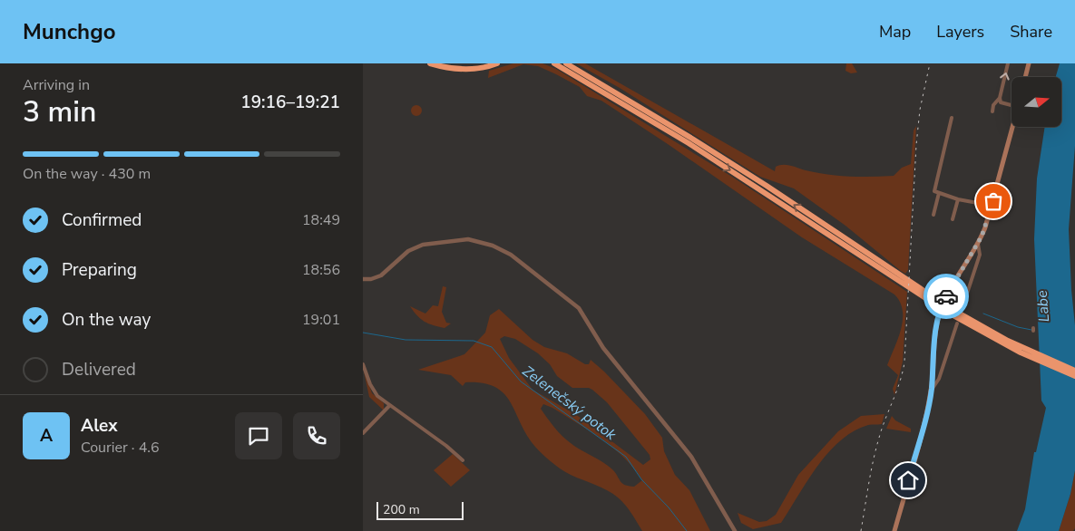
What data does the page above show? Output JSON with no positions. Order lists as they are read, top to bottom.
{
  "water": ["Labe", "Zelenečský potok"],
  "scale_bar": "200 m",
  "north": "right",
  "page": {
    "header": "Munchgo",
    "nav": ["Map", "Layers", "Share"],
    "heading": ["3 min", "Arriving in", "19:16–19:21"],
    "panel": ["Alex", "Courier · 4.6"],
    "bar": "On the way · 430 m",
    "list": [
      ["Confirmed", "18:49"],
      ["Preparing", "18:56"],
      ["On the way", "19:01"],
      "Delivered"
    ],
    "round": "A",
    "scale": "200 m"
  }
}
